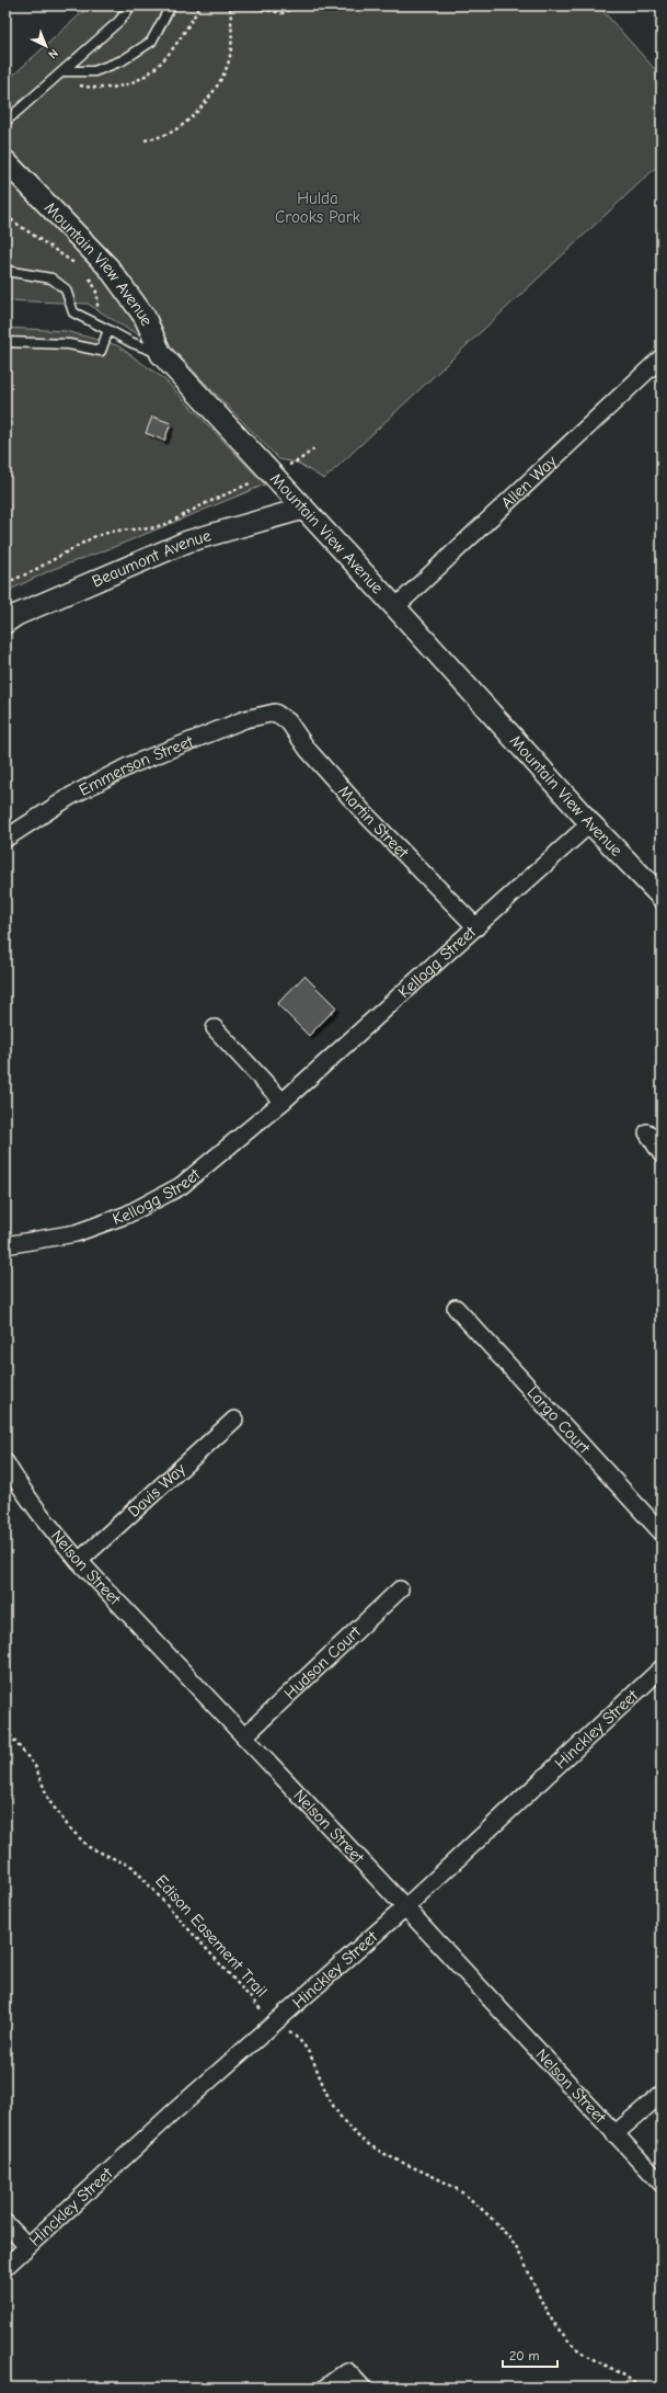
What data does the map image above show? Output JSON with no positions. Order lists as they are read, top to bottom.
{
  "streets": {
    "street": [
      "Mountain View Avenue",
      "Allen Way",
      "Beaumont Avenue",
      "Emmerson Street",
      "Martin Street",
      "Kellogg Street",
      "Largo Court",
      "Davis Way",
      "Nelson Street",
      "Hudson Court",
      "Hinckley Street"
    ],
    "path": ["Edison Easement Trail"]
  },
  "crossings": [
    ["Mountain View Avenue", "Allen Way"],
    ["Mountain View Avenue", "Beaumont Avenue"],
    ["Mountain View Avenue", "Kellogg Street"],
    ["Emmerson Street", "Martin Street"],
    ["Martin Street", "Kellogg Street"],
    ["Davis Way", "Nelson Street"],
    ["Nelson Street", "Hudson Court"],
    ["Nelson Street", "Hinckley Street"],
    ["Hinckley Street", "Edison Easement Trail"]
  ],
  "parks": ["Hulda Crooks Park"],
  "scale_bar": "20 m",
  "north": "bottom right"
}
